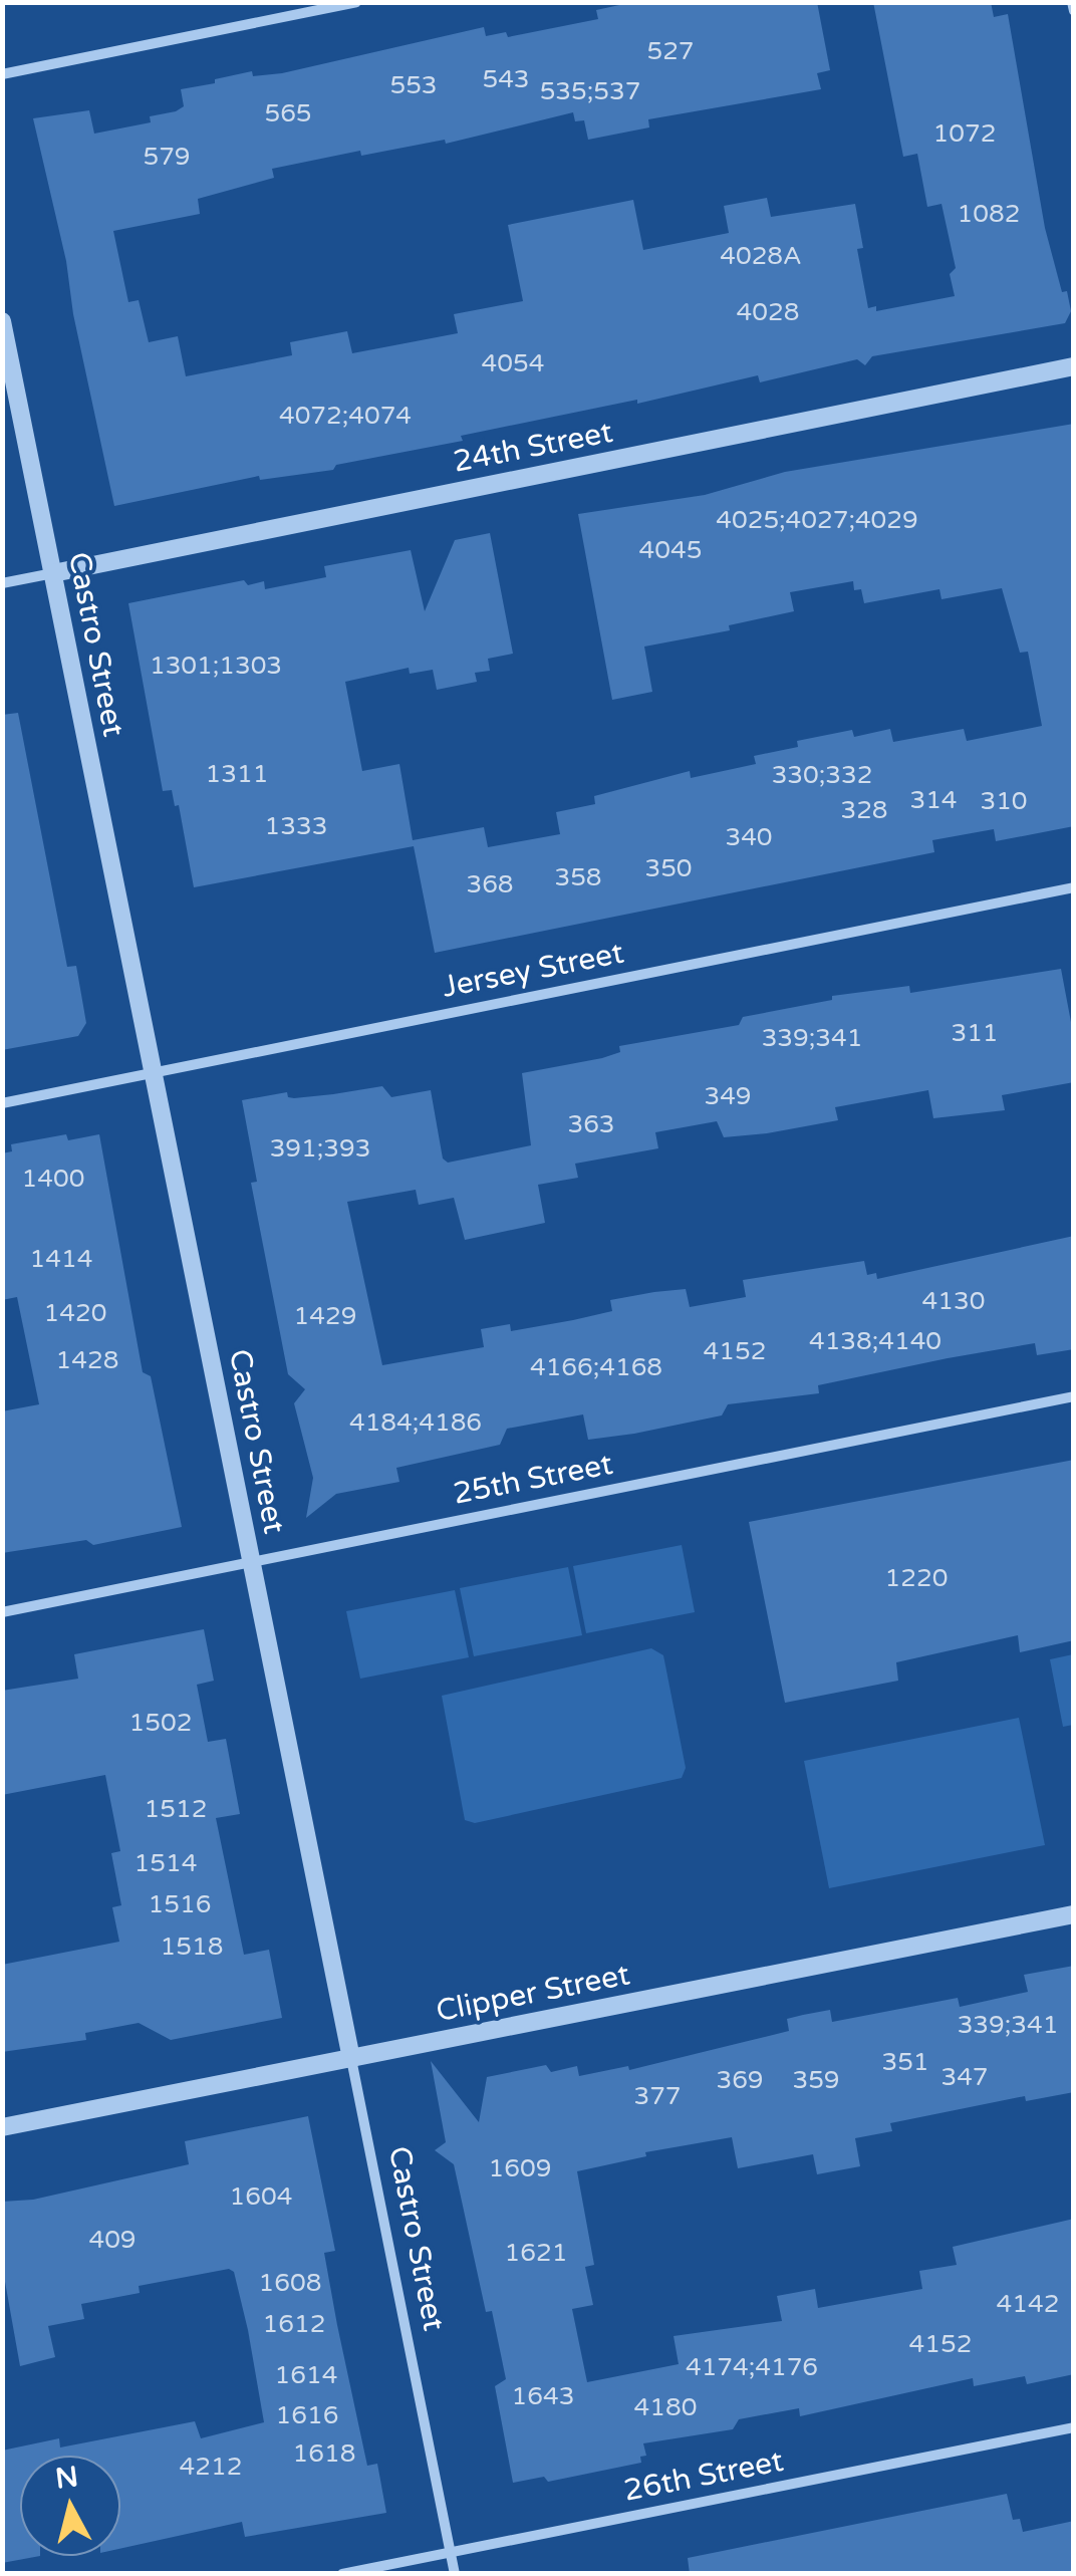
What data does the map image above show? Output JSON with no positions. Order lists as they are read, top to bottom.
{
  "streets": {
    "street": [
      "24th Street",
      "Castro Street",
      "Jersey Street",
      "25th Street",
      "Clipper Street",
      "26th Street"
    ]
  },
  "crossings": [
    ["24th Street", "Castro Street"],
    ["Castro Street", "Jersey Street"],
    ["Castro Street", "25th Street"],
    ["Castro Street", "Clipper Street"],
    ["Castro Street", "26th Street"]
  ],
  "house_numbers": [
    "527",
    "543",
    "553",
    "535;537",
    "565",
    "1072",
    "579",
    "1082",
    "4028A",
    "4028",
    "4054",
    "4072;4074",
    "4025;4027;4029",
    "4045",
    "1301;1303",
    "1311",
    "330;332",
    "314",
    "310",
    "328",
    "1333",
    "340",
    "350",
    "358",
    "368",
    "311",
    "339;341",
    "349",
    "363",
    "391;393",
    "1400",
    "1414",
    "4130",
    "1420",
    "1429",
    "4138;4140",
    "4152",
    "1428",
    "4166;4168",
    "4184;4186",
    "1220",
    "1502",
    "1512",
    "1514",
    "1516",
    "1518",
    "339;341",
    "351",
    "347",
    "369",
    "359",
    "377",
    "1609",
    "1604",
    "409",
    "1621",
    "1608",
    "4142",
    "1612",
    "4152",
    "4174;4176",
    "1614",
    "1643",
    "4180",
    "1616",
    "1618",
    "4212"
  ],
  "north": "top"
}
